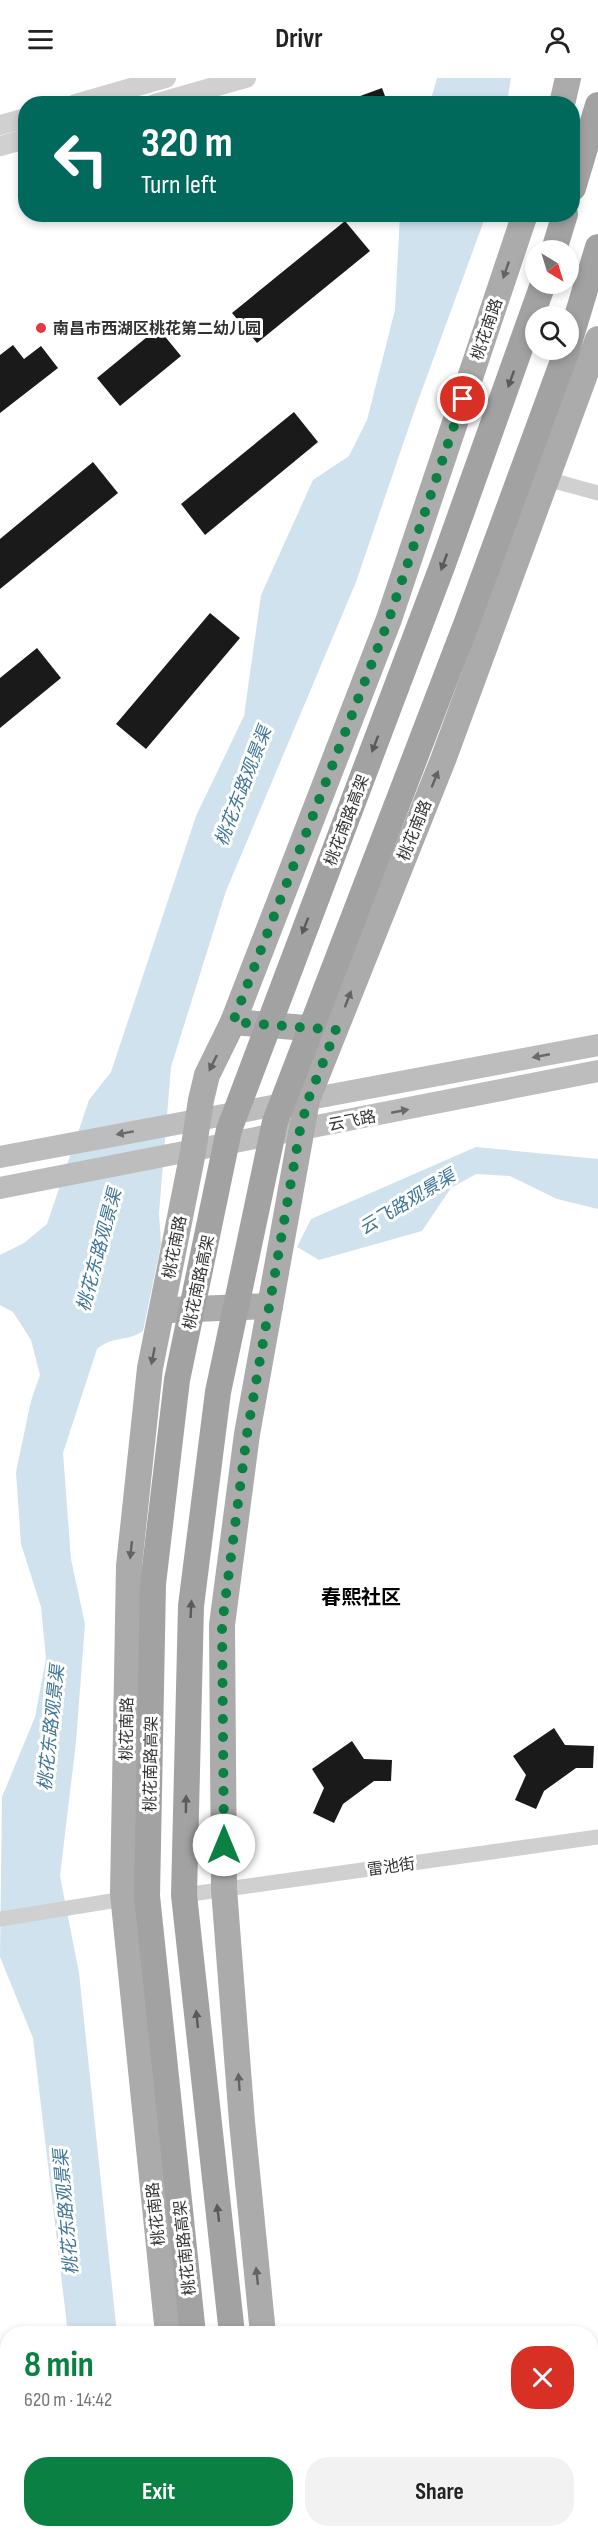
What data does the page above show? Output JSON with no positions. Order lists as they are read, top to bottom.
{
  "streets": {
    "highway": ["桃花南路高架"],
    "main road": ["桃花南路", "云飞路"],
    "street": ["雷池街"]
  },
  "crossings": [
    ["桃花南路", "桃花南路高架"],
    ["桃花南路", "云飞路"],
    ["桃花南路", "雷池街"]
  ],
  "districts": ["春熙社区"],
  "water": ["桃花东路观景渠", "云飞路观景渠"],
  "places": ["南昌市西湖区桃花第二幼儿园"],
  "north": "bottom right",
  "page": {
    "header": "Drivr",
    "turn": ["320 m", "Turn left"],
    "heading": ["8 min", "620 m · 14:42"],
    "buttons": ["Exit", "Share"]
  }
}
